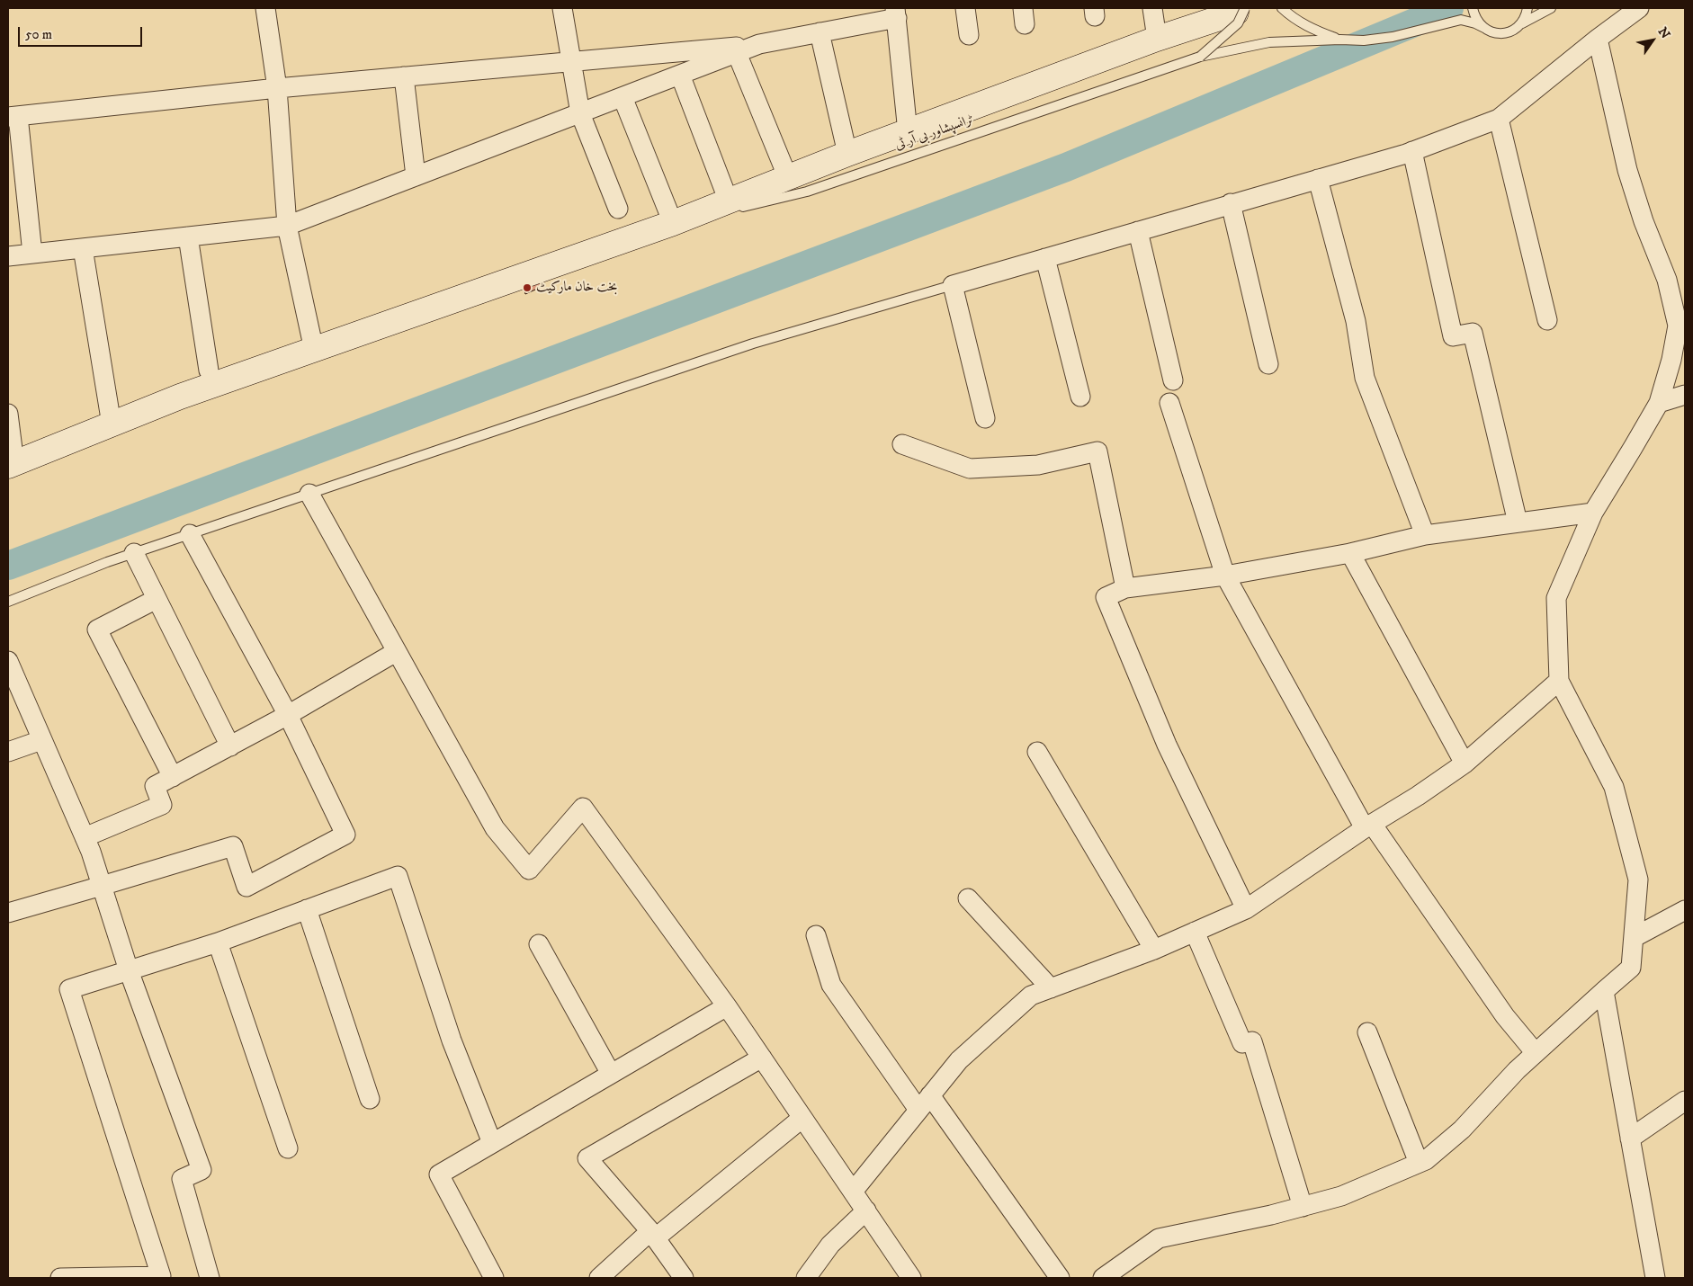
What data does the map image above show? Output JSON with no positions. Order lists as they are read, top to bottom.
{
  "streets": {
    "lane": ["ٹرانسپشاور بی آر ٹی"]
  },
  "places": ["بخت خان مارکیٹ"],
  "scale_bar": "50 m",
  "north": "top right"
}
